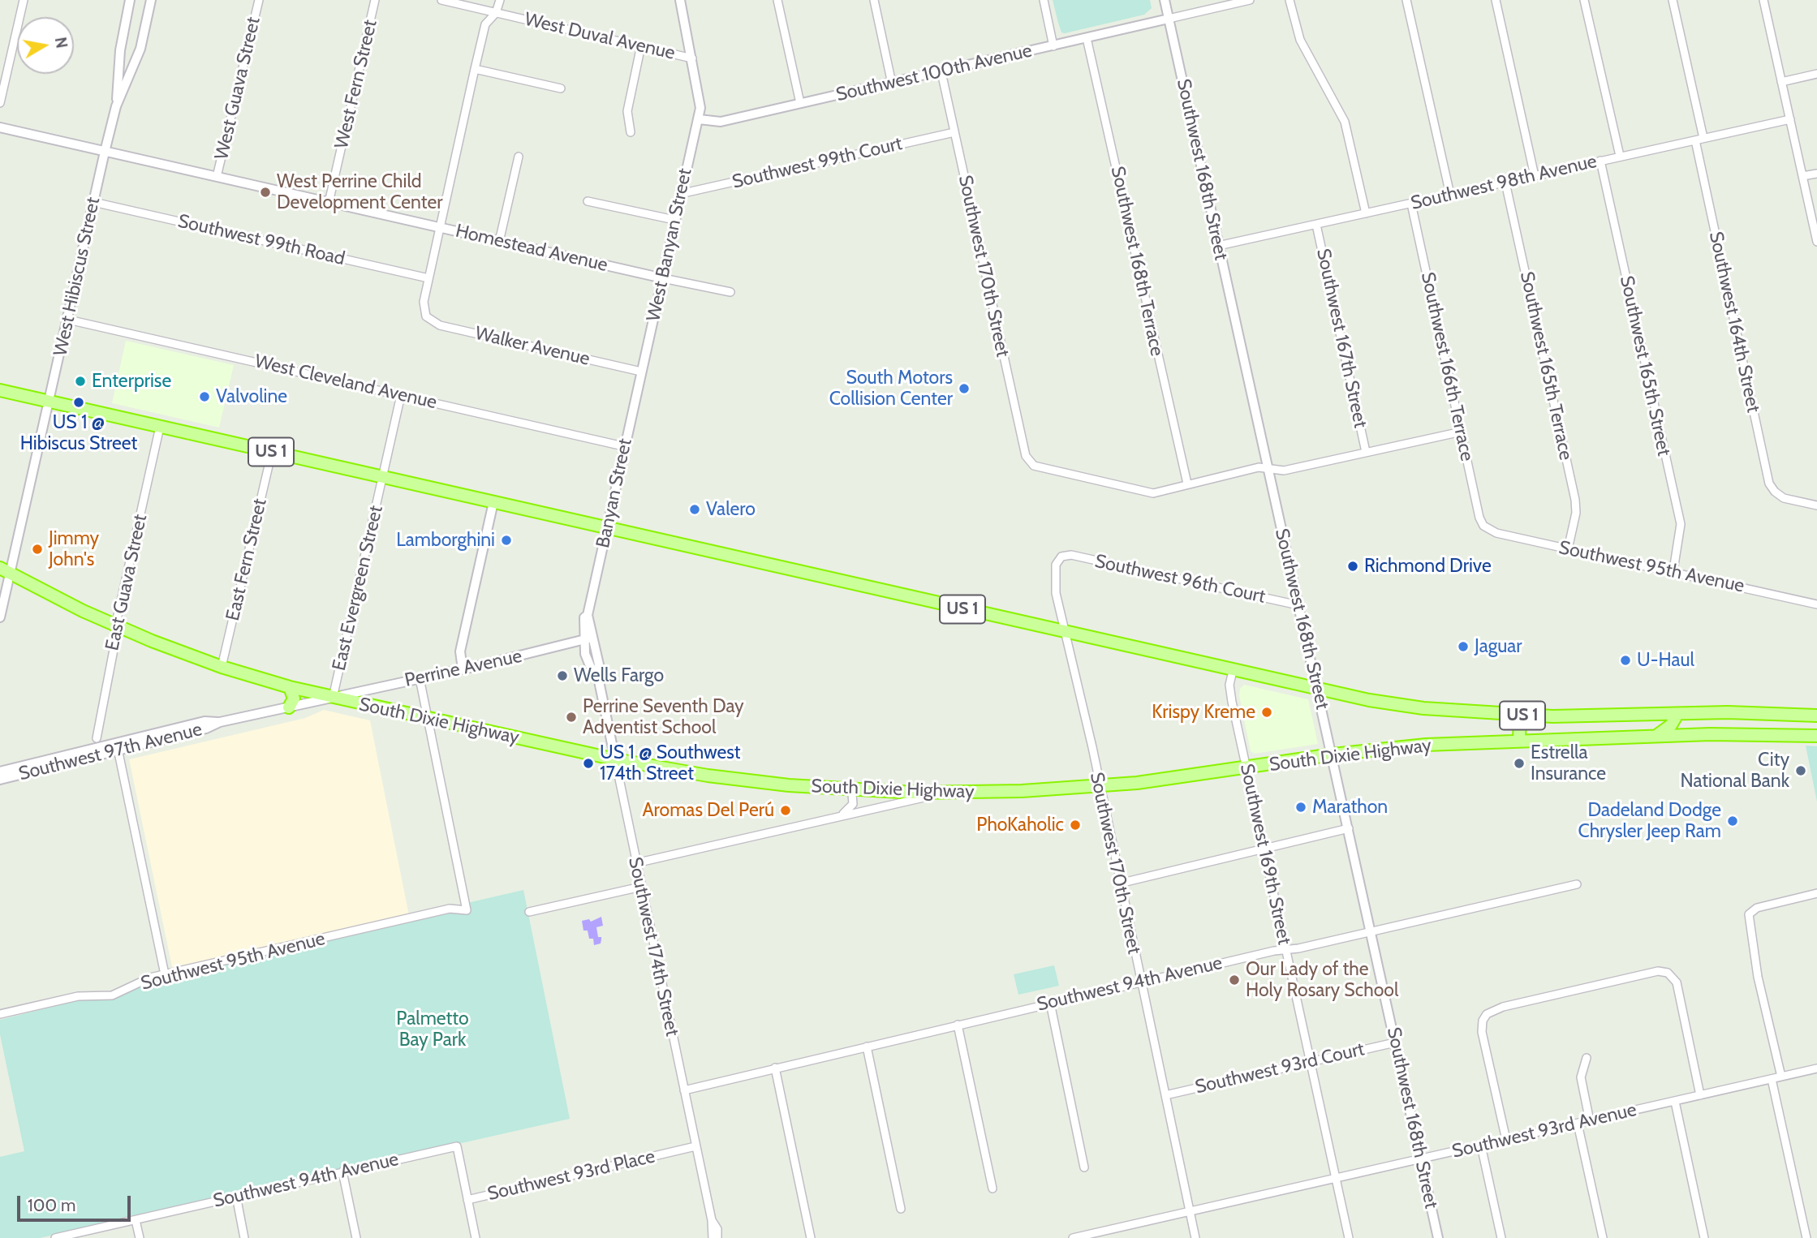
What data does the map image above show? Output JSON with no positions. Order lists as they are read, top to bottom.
{
  "streets": {
    "highway": ["US 1", "South Dixie Highway"],
    "street": [
      "West Duval Avenue",
      "Southwest 100th Avenue",
      "West Fern Street",
      "West Guava Street",
      "Southwest 99th Court",
      "Southwest 168th Street",
      "Southwest 98th Avenue",
      "Southwest 99th Road",
      "West Banyan Street",
      "Homestead Avenue",
      "Southwest 168th Terrace",
      "Southwest 170th Street",
      "West Hibiscus Street",
      "Southwest 164th Street",
      "Southwest 167th Street",
      "Walker Avenue",
      "Southwest 165th Terrace",
      "Southwest 165th Street",
      "Southwest 166th Terrace",
      "West Cleveland Avenue",
      "Banyan Street",
      "East Fern Street",
      "Southwest 95th Avenue",
      "Southwest 96th Court",
      "East Guava Street",
      "East Evergreen Street",
      "Perrine Avenue",
      "Southwest 97th Avenue",
      "Southwest 169th Street",
      "Southwest 174th Street",
      "Southwest 94th Avenue",
      "Southwest 93rd Court",
      "Southwest 93rd Avenue",
      "Southwest 93rd Place"
    ]
  },
  "crossings": [
    ["West Duval Avenue", "West Banyan Street"],
    ["Southwest 100th Avenue", "Southwest 168th Street"],
    ["Southwest 100th Avenue", "West Banyan Street"],
    ["Southwest 100th Avenue", "Southwest 168th Terrace"],
    ["Southwest 100th Avenue", "Southwest 170th Street"],
    ["West Fern Street", "Homestead Avenue"],
    ["West Guava Street", "Homestead Avenue"],
    ["Southwest 99th Court", "West Banyan Street"],
    ["Southwest 99th Court", "Southwest 170th Street"],
    ["Southwest 168th Street", "Southwest 98th Avenue"],
    ["Southwest 168th Street", "Southwest 96th Court"],
    ["Southwest 168th Street", "South Dixie Highway"],
    ["Southwest 168th Street", "Southwest 94th Avenue"],
    ["Southwest 168th Street", "Southwest 93rd Court"],
    ["Southwest 168th Street", "Southwest 93rd Avenue"],
    ["Southwest 98th Avenue", "Southwest 164th Street"],
    ["Southwest 98th Avenue", "Southwest 167th Street"],
    ["Southwest 98th Avenue", "Southwest 165th Terrace"],
    ["Southwest 98th Avenue", "Southwest 165th Street"],
    ["Southwest 98th Avenue", "Southwest 166th Terrace"],
    ["Southwest 99th Road", "West Hibiscus Street"],
    ["Southwest 99th Road", "Walker Avenue"],
    ["West Banyan Street", "Homestead Avenue"],
    ["West Banyan Street", "Walker Avenue"],
    ["West Banyan Street", "Banyan Street"],
    ["Homestead Avenue", "West Hibiscus Street"],
    ["Southwest 168th Terrace", "Southwest 170th Street"],
    ["Southwest 170th Street", "Southwest 96th Court"],
    ["Southwest 170th Street", "South Dixie Highway"],
    ["Southwest 170th Street", "Southwest 94th Avenue"],
    ["Southwest 170th Street", "Southwest 93rd Court"],
    ["Southwest 170th Street", "Southwest 93rd Avenue"],
    ["West Hibiscus Street", "West Cleveland Avenue"],
    ["West Hibiscus Street", "South Dixie Highway"],
    ["Walker Avenue", "Banyan Street"],
    ["Southwest 165th Terrace", "Southwest 95th Avenue"],
    ["Southwest 165th Street", "Southwest 95th Avenue"],
    ["Southwest 166th Terrace", "Southwest 95th Avenue"],
    ["West Cleveland Avenue", "Banyan Street"],
    ["West Cleveland Avenue", "East Evergreen Street"],
    ["Banyan Street", "Perrine Avenue"],
    ["Banyan Street", "South Dixie Highway"],
    ["Banyan Street", "Southwest 174th Street"],
    ["East Fern Street", "South Dixie Highway"],
    ["Southwest 95th Avenue", "South Dixie Highway"],
    ["East Guava Street", "South Dixie Highway"],
    ["East Evergreen Street", "Perrine Avenue"],
    ["East Evergreen Street", "South Dixie Highway"],
    ["East Evergreen Street", "Southwest 97th Avenue"],
    ["Perrine Avenue", "South Dixie Highway"],
    ["Perrine Avenue", "Southwest 97th Avenue"],
    ["South Dixie Highway", "Southwest 97th Avenue"],
    ["South Dixie Highway", "Southwest 169th Street"],
    ["South Dixie Highway", "Southwest 174th Street"],
    ["Southwest 169th Street", "Southwest 94th Avenue"],
    ["Southwest 169th Street", "Southwest 93rd Court"],
    ["Southwest 169th Street", "Southwest 93rd Avenue"],
    ["Southwest 174th Street", "Southwest 94th Avenue"],
    ["Southwest 174th Street", "Southwest 93rd Place"],
    ["Southwest 94th Avenue", "Southwest 93rd Place"]
  ],
  "parks": ["Palmetto Bay Park"],
  "places": [
    "West Perrine Child Development Center",
    "Enterprise",
    "South Motors Collision Center",
    "Valvoline",
    "US 1 @ Hibiscus Street",
    "Valero",
    "Lamborghini",
    "Jimmy John's",
    "Richmond Drive",
    "Jaguar",
    "U-Haul",
    "Wells Fargo",
    "Krispy Kreme",
    "Perrine Seventh Day Adventist School",
    "US 1 @ Southwest 174th Street",
    "Estrella Insurance",
    "City National Bank",
    "Marathon",
    "Aromas Del Perú",
    "Dadeland Dodge Chrysler Jeep Ram",
    "PhoKaholic",
    "Our Lady of the Holy Rosary School"
  ],
  "scale_bar": "100 m",
  "north": "right"
}
